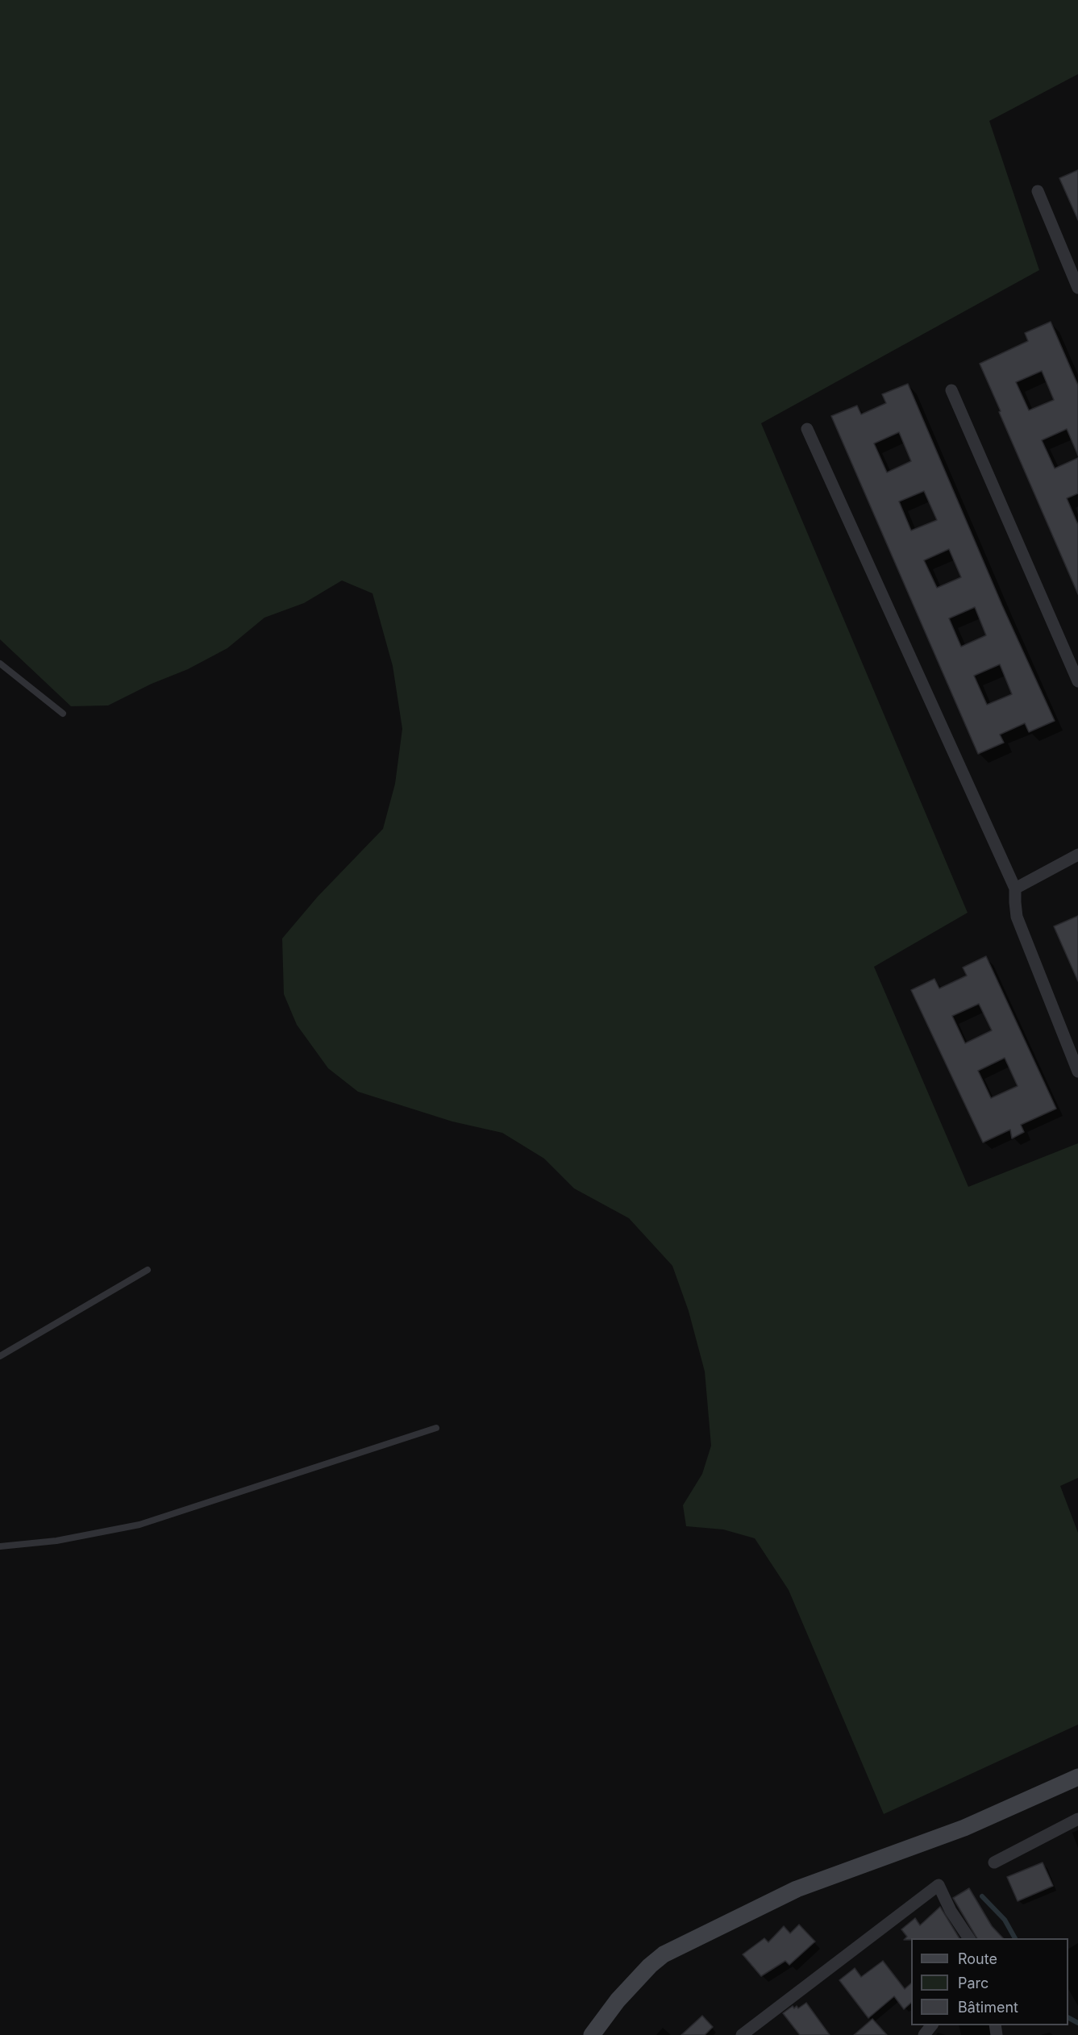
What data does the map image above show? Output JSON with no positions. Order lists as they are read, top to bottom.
{
  "legend": ["Route", "Parc", "Bâtiment"]
}
